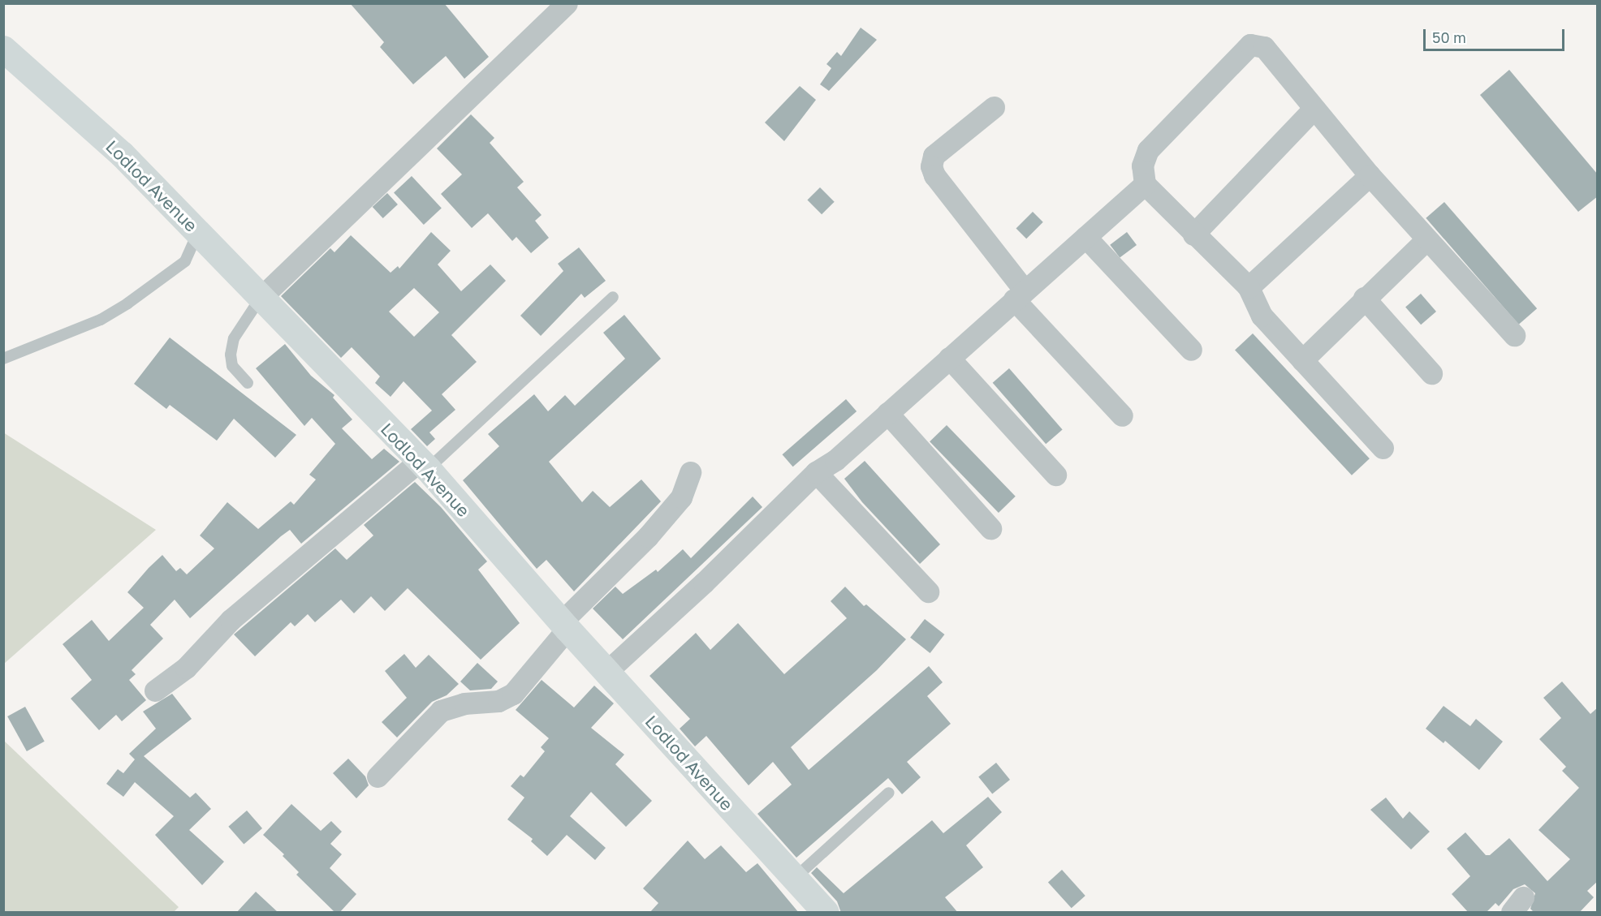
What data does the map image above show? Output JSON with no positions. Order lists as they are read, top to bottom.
{
  "streets": {
    "main road": ["Lodlod Avenue"]
  },
  "scale_bar": "50 m"
}
